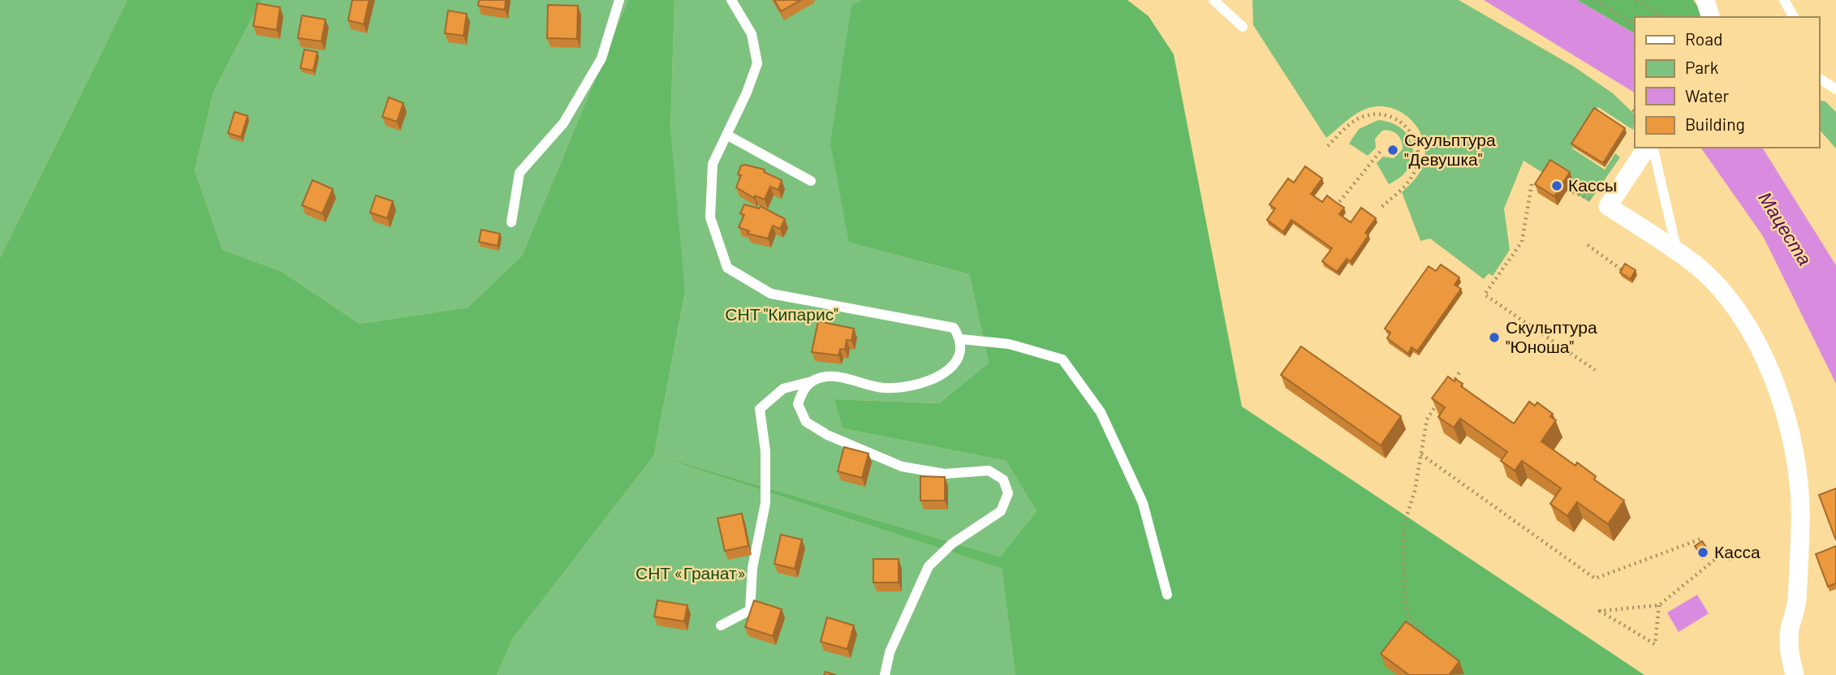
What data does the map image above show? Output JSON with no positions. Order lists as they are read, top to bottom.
{
  "water": ["Мацеста"],
  "parks": ["СНТ \"Кипарис\"", "СНТ «Гранат»"],
  "places": [
    "Скульптура \"Девушка\"",
    "Кассы",
    "Скульптура \"Юноша\"",
    "Касса"
  ],
  "legend": [
    "Road",
    "Park",
    "Water",
    "Building"
  ]
}
